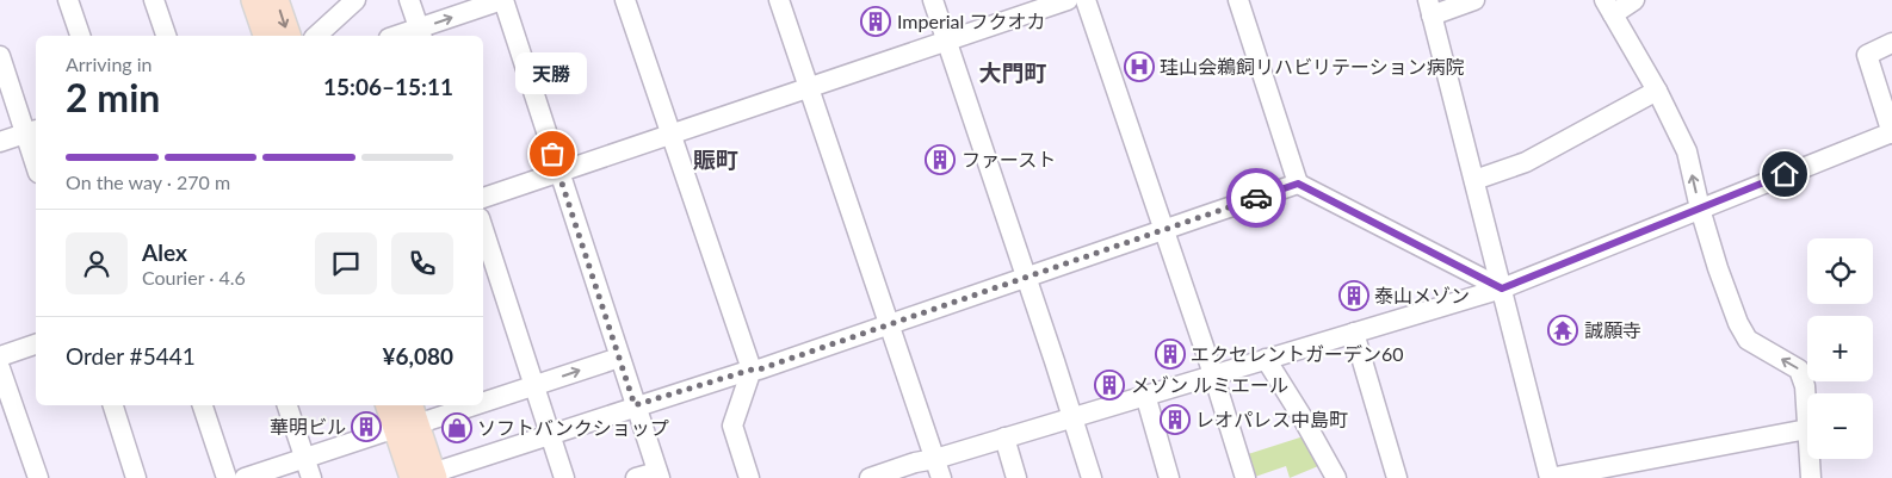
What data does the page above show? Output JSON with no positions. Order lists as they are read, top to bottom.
{
  "districts": ["大門町", "賑町"],
  "places": {
    "building": [
      "Imperial フクオカ",
      "ファースト",
      "泰山メゾン",
      "エクセレントガーデン60",
      "メゾン ルミエール",
      "レオパレス中島町",
      "華明ビル"
    ],
    "hospital": ["珪山会鵜飼リハビリテーション病院"],
    "other": ["天勝"],
    "temple": ["誠願寺"],
    "shop": ["ソフトバンクショップ"]
  },
  "page": {
    "heading": ["2 min", "Arriving in", "15:06–15:11"],
    "panel": [
      "Alex",
      "Courier · 4.6",
      "Order #5441",
      "¥6,080"
    ],
    "bubble": "天勝",
    "bar": "On the way · 270 m",
    "map_buttons": ["+", "−"]
  }
}
